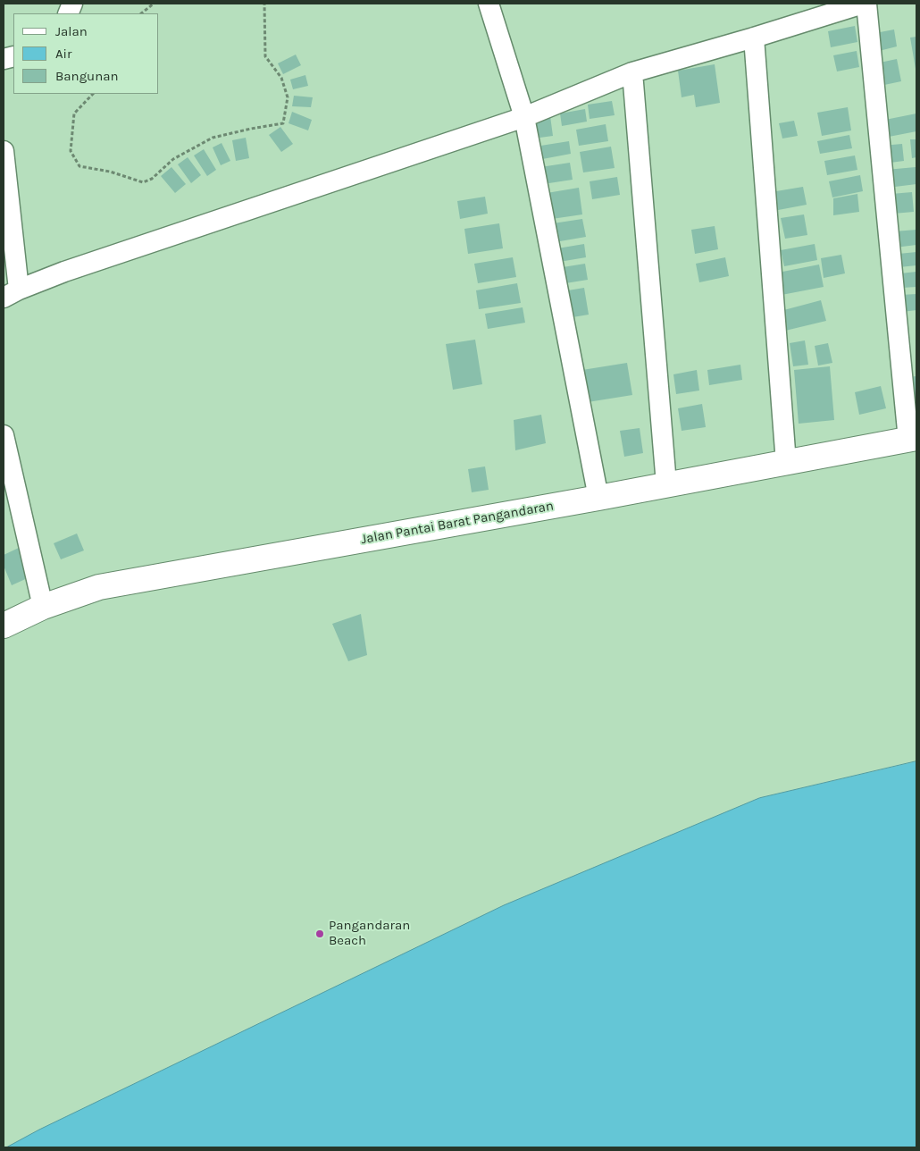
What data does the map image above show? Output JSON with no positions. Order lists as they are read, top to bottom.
{
  "streets": {
    "street": ["Jalan Pantai Barat Pangandaran"]
  },
  "places": ["Pangandaran Beach"],
  "legend": ["Jalan", "Air", "Bangunan"]
}
